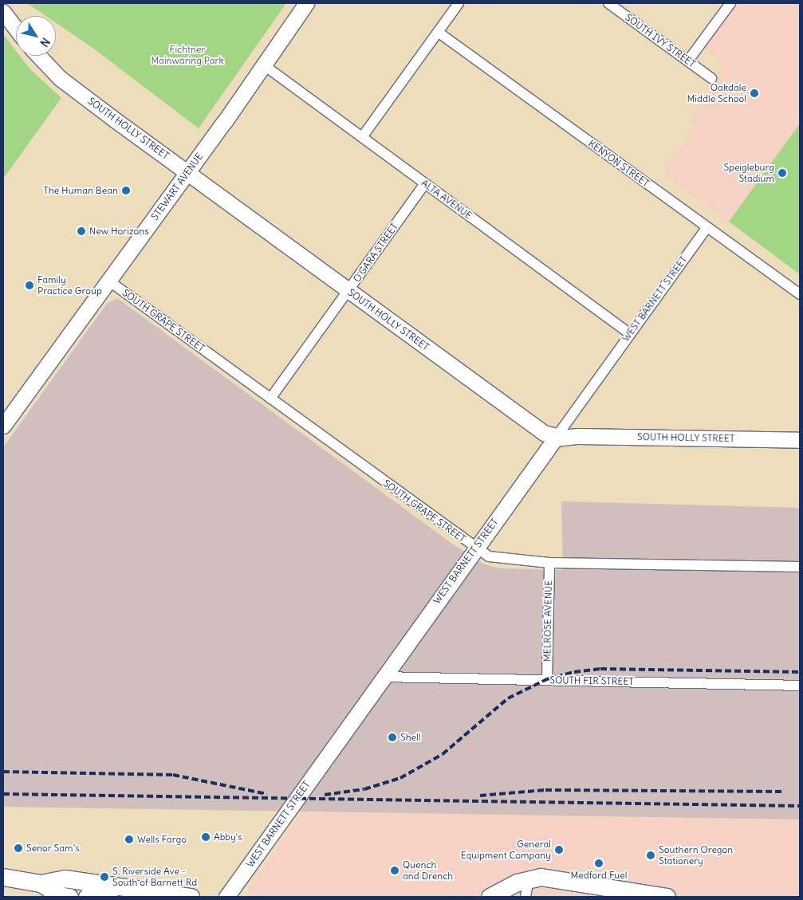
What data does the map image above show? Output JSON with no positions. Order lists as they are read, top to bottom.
{
  "streets": {
    "street": [
      "SOUTH IVY STREET",
      "SOUTH HOLLY STREET",
      "KENYON STREET",
      "STEWART AVENUE",
      "ALTA AVENUE",
      "O'GARA STREET",
      "WEST BARNETT STREET",
      "SOUTH GRAPE STREET",
      "MELROSE AVENUE",
      "SOUTH FIR STREET"
    ]
  },
  "crossings": [
    ["SOUTH HOLLY STREET", "STEWART AVENUE"],
    ["SOUTH HOLLY STREET", "O'GARA STREET"],
    ["SOUTH HOLLY STREET", "WEST BARNETT STREET"],
    ["KENYON STREET", "WEST BARNETT STREET"],
    ["STEWART AVENUE", "ALTA AVENUE"],
    ["STEWART AVENUE", "SOUTH GRAPE STREET"],
    ["ALTA AVENUE", "O'GARA STREET"],
    ["ALTA AVENUE", "WEST BARNETT STREET"],
    ["O'GARA STREET", "SOUTH GRAPE STREET"],
    ["WEST BARNETT STREET", "SOUTH GRAPE STREET"],
    ["WEST BARNETT STREET", "SOUTH FIR STREET"],
    ["SOUTH GRAPE STREET", "MELROSE AVENUE"],
    ["MELROSE AVENUE", "SOUTH FIR STREET"]
  ],
  "parks": ["Fichtner Mainwaring Park"],
  "places": [
    "Oakdale Middle School",
    "Speigleburg Stadium",
    "The Human Bean",
    "New Horizons",
    "Family Practice Group",
    "Shell",
    "Abby's",
    "Wells Fargo",
    "Senor Sam’s",
    "General Equipment Company",
    "Southern Oregon Stationery",
    "Medford Fuel",
    "Quench and Drench",
    "S. Riverside Ave - South of Barnett Rd"
  ],
  "north": "bottom right"
}
